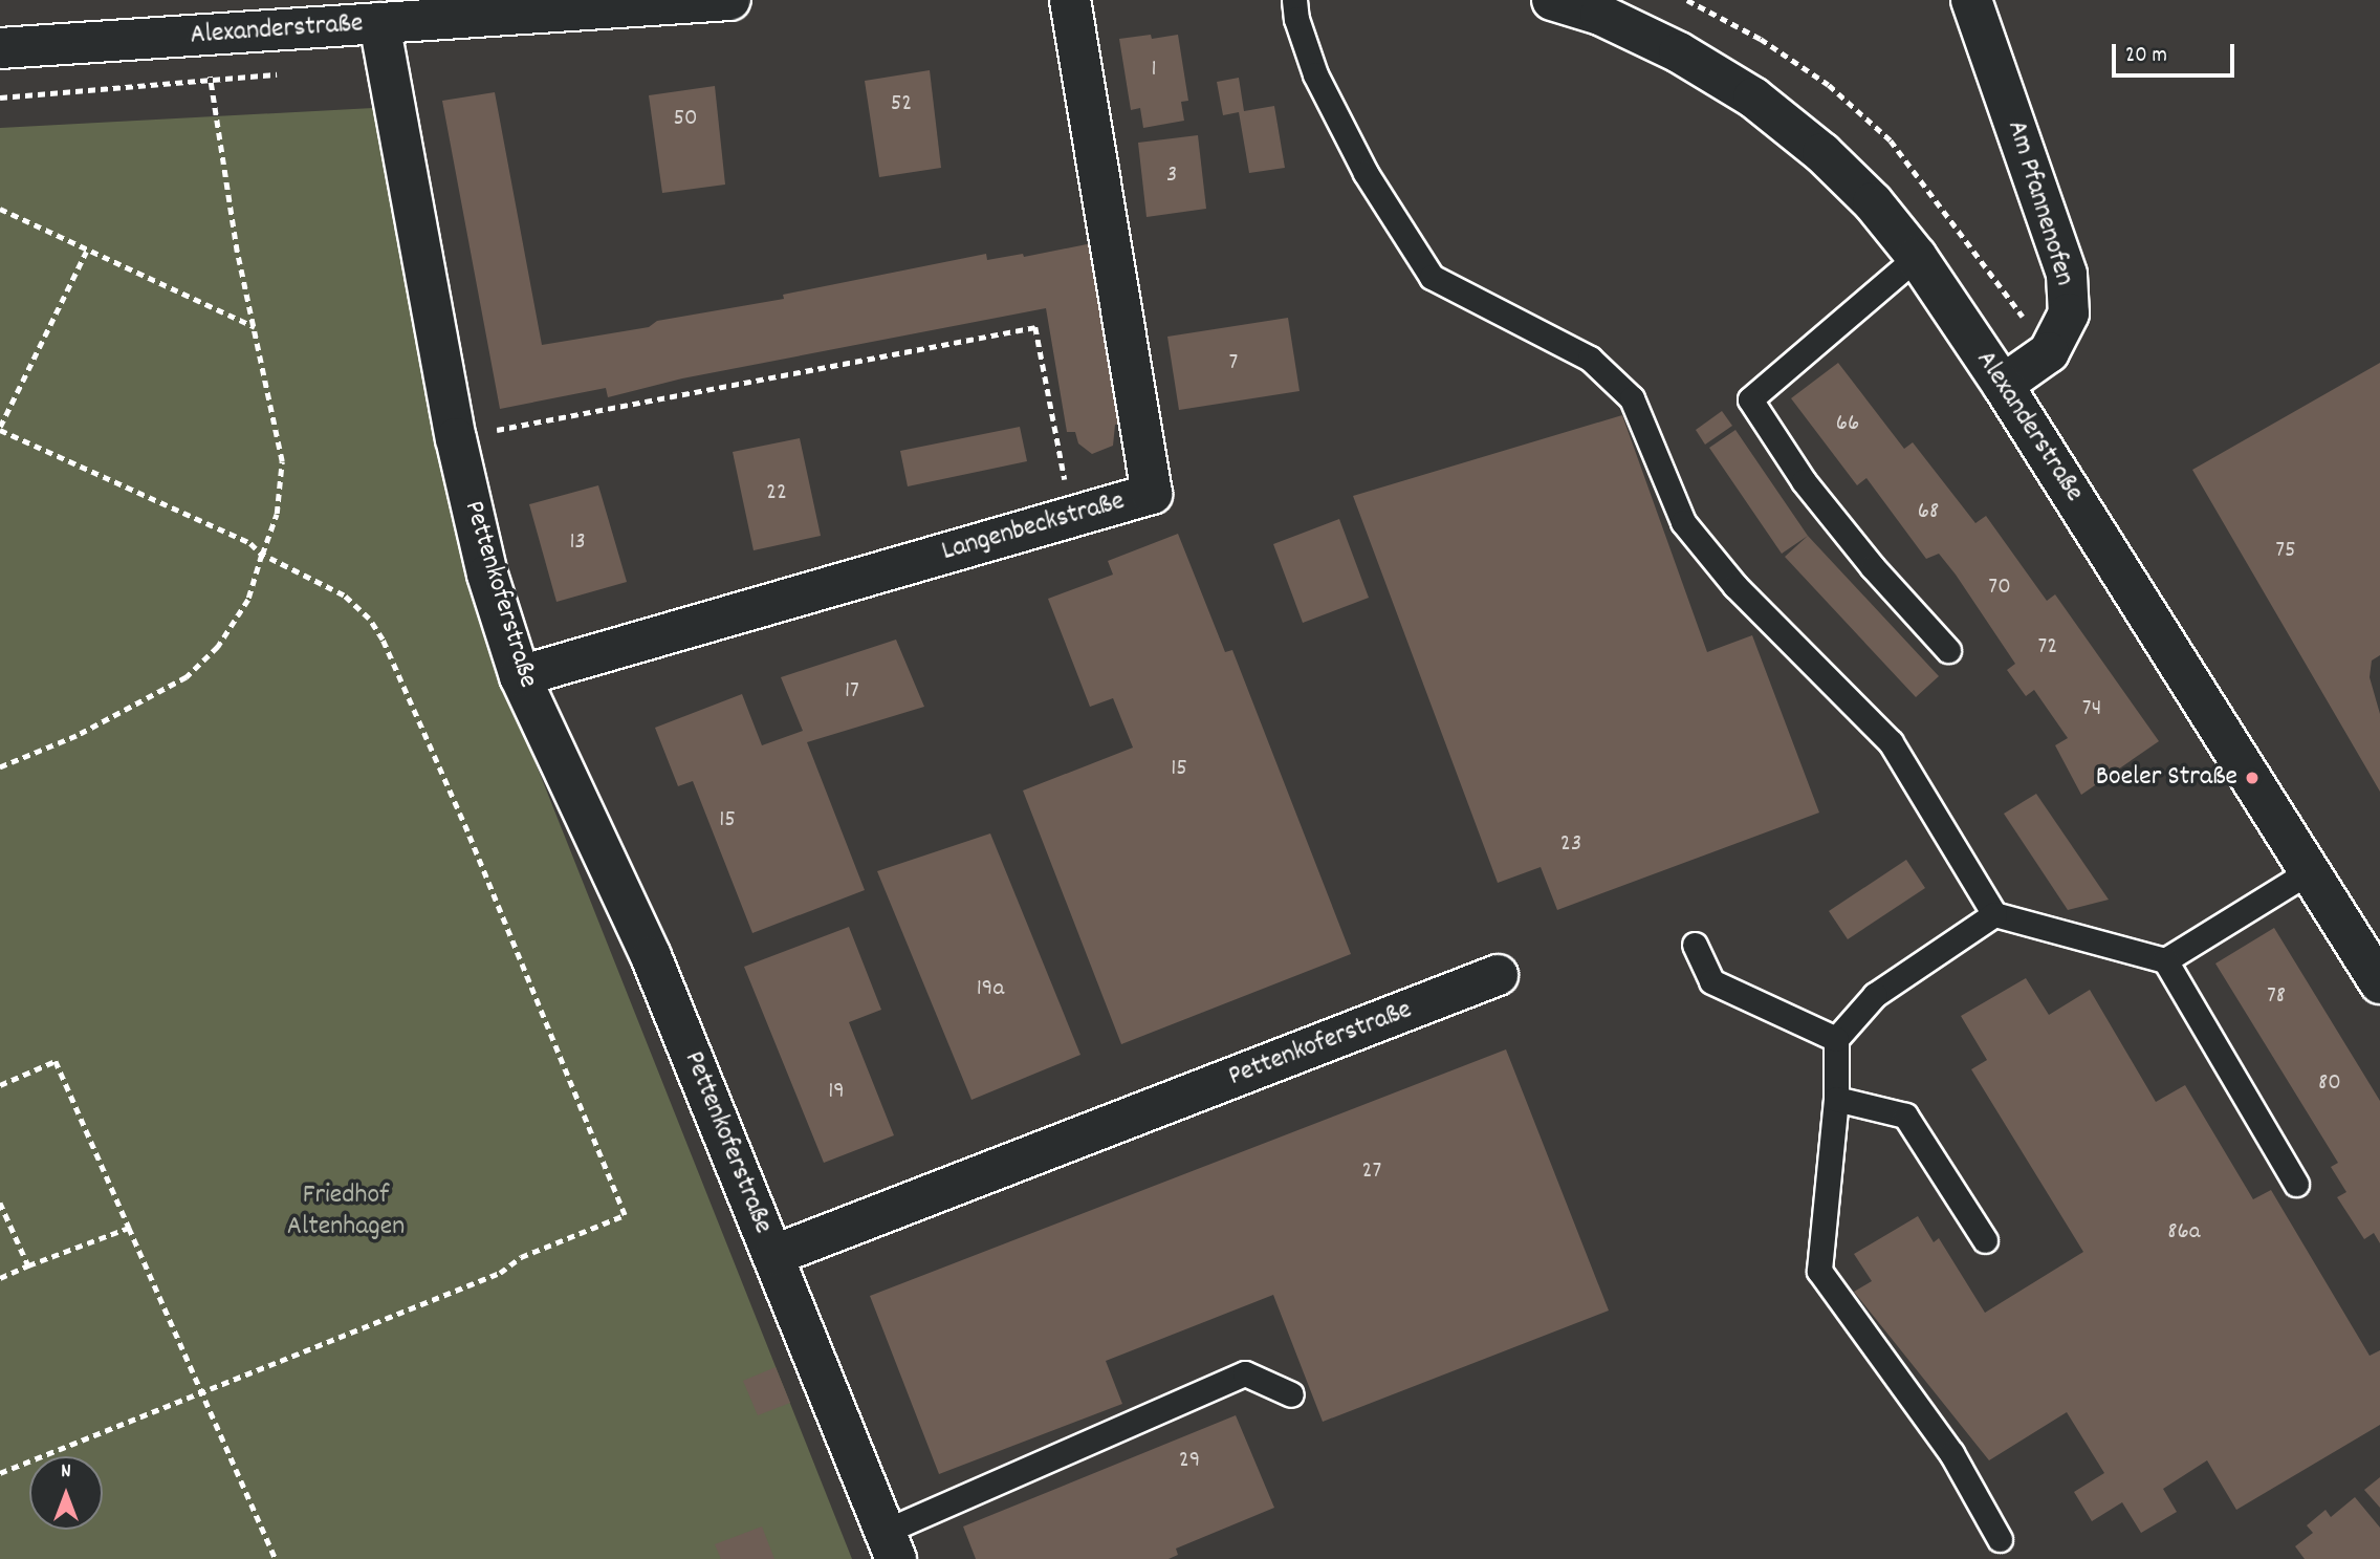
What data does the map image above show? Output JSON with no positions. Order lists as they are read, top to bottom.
{
  "streets": {
    "street": [
      "Alexanderstraße",
      "Am Pfannenofen",
      "Langenbeckstraße",
      "Pettenkoferstraße"
    ]
  },
  "crossings": [
    ["Alexanderstraße", "Am Pfannenofen"],
    ["Alexanderstraße", "Pettenkoferstraße"],
    ["Langenbeckstraße", "Pettenkoferstraße"]
  ],
  "parks": ["Friedhof Altenhagen"],
  "places": ["Boeler Straße"],
  "house_numbers": [
    "1",
    "52",
    "50",
    "3",
    "7",
    "66",
    "22",
    "68",
    "13",
    "75",
    "70",
    "72",
    "17",
    "74",
    "15",
    "15",
    "23",
    "19a",
    "78",
    "80",
    "19",
    "27",
    "86a",
    "29"
  ],
  "scale_bar": "20 m",
  "north": "top"
}
